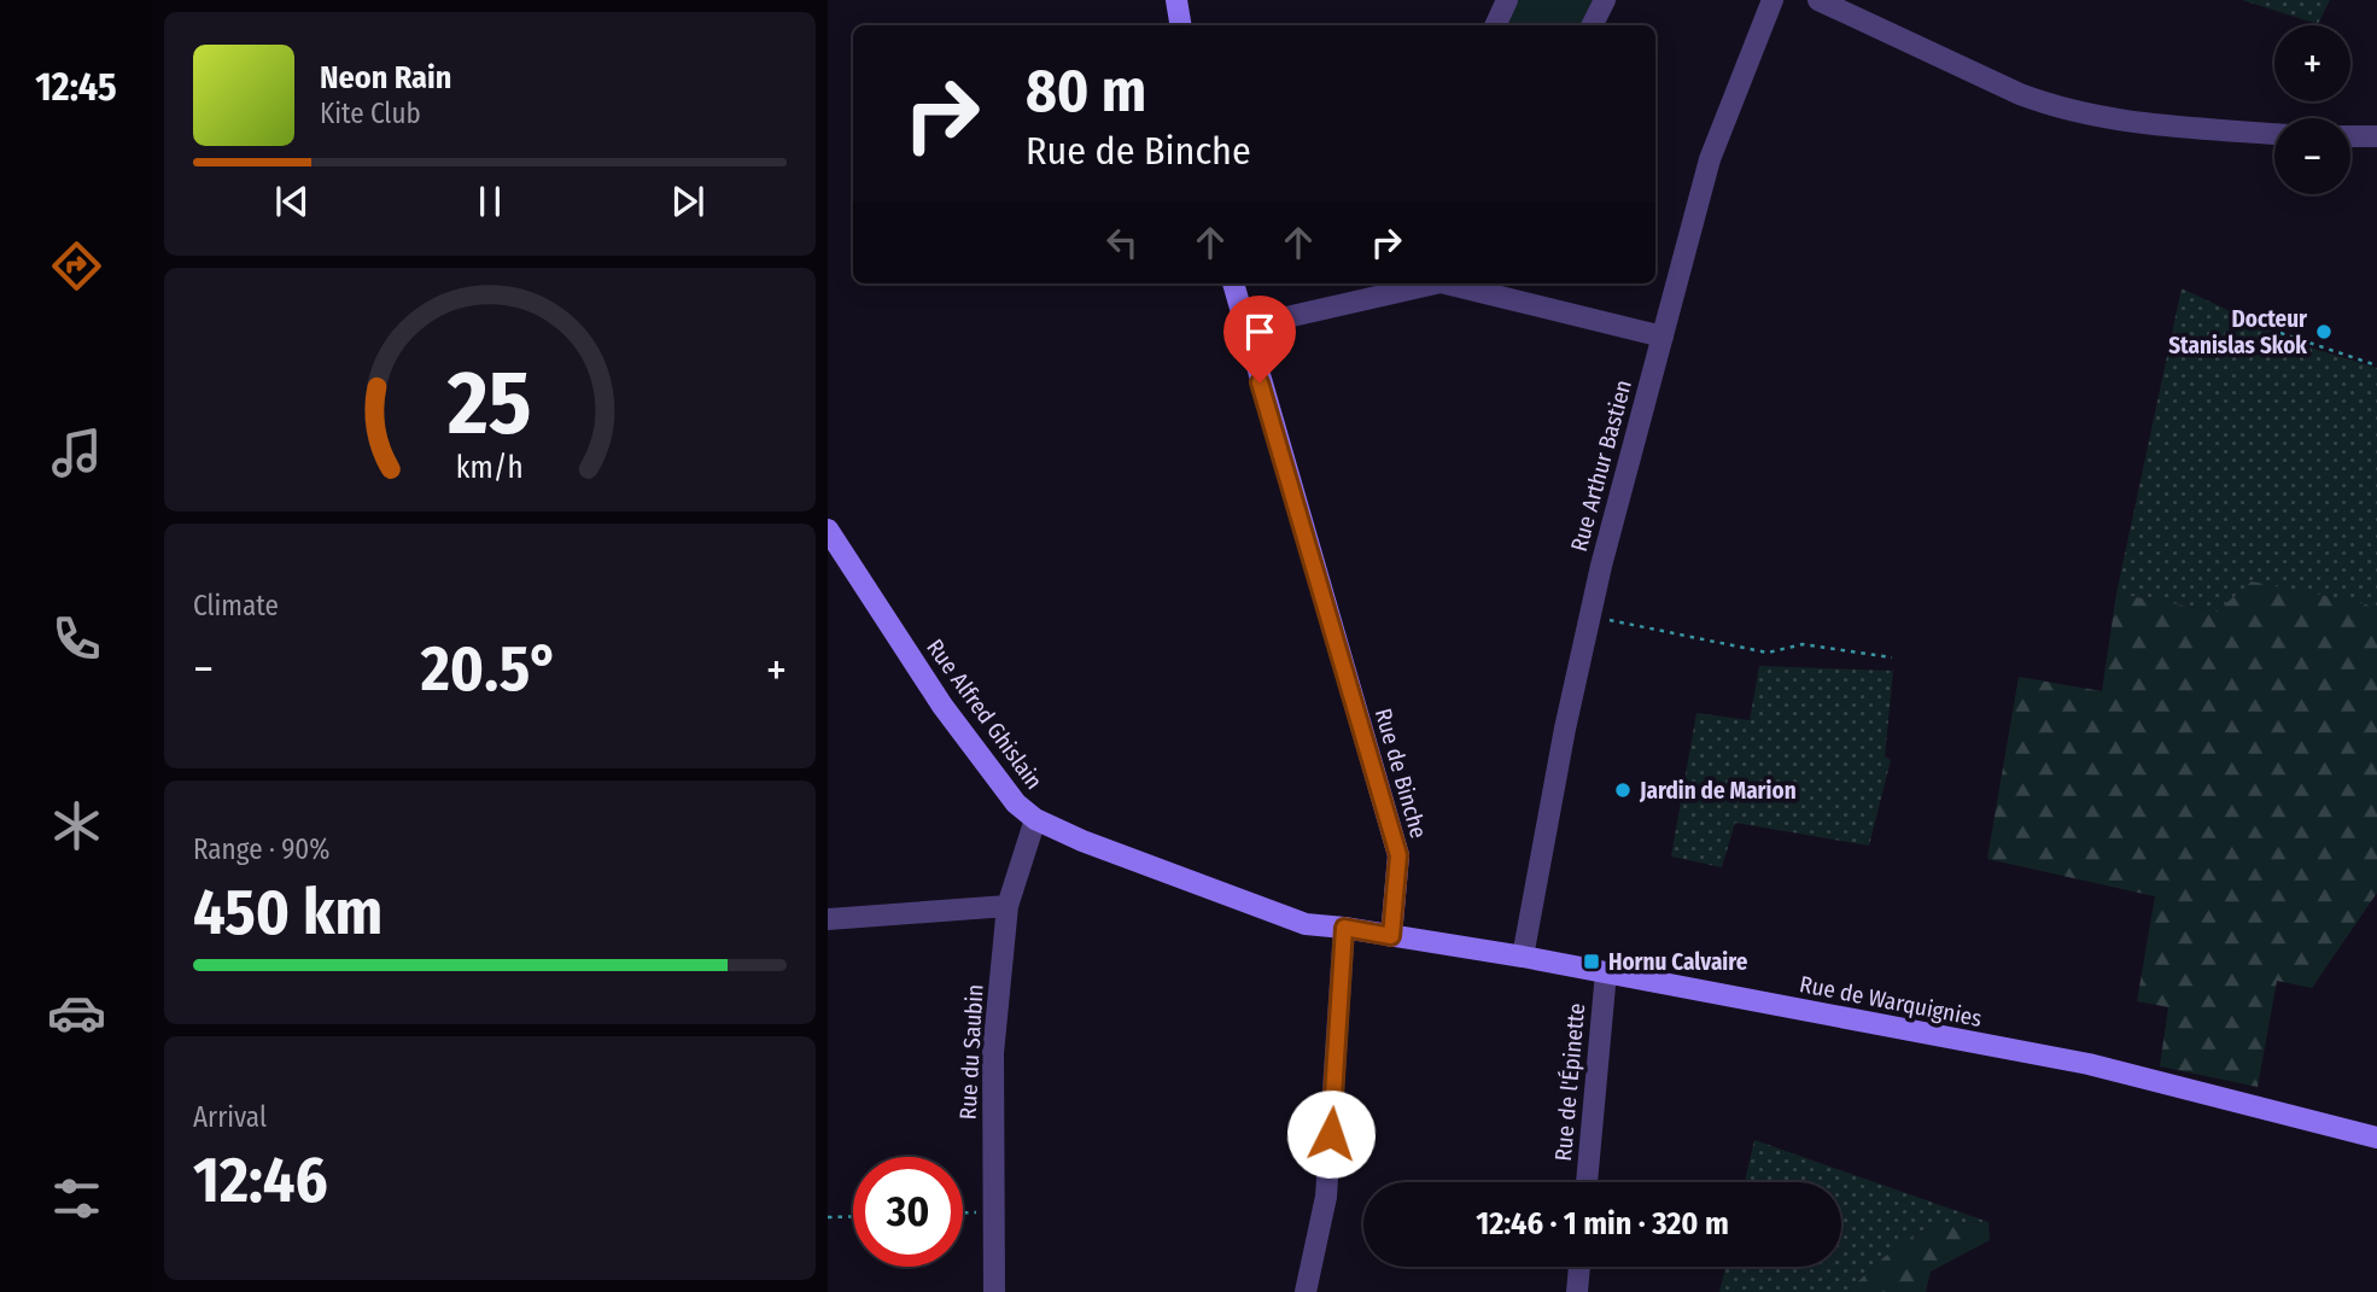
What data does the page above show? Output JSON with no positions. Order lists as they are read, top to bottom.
{
  "streets": {
    "street": [
      "Rue Arthur Bastien",
      "Rue Alfred Ghislain",
      "Rue de Binche",
      "Rue de Warquignies",
      "Rue du Saubin",
      "Rue de l'Épinette"
    ]
  },
  "crossings": [
    ["Rue Arthur Bastien", "Rue de Warquignies"],
    ["Rue Alfred Ghislain", "Rue du Saubin"],
    ["Rue de Binche", "Rue de Warquignies"],
    ["Rue de Warquignies", "Rue de l'Épinette"]
  ],
  "places": {
    "other": ["Docteur Stanislas Skok", "Jardin de Marion"],
    "transit": ["Hornu Calvaire"]
  },
  "page": {
    "tabs": "12:45",
    "map_buttons": ["+", "−"],
    "turn": ["80 m", "Rue de Binche"],
    "song": ["Neon Rain", "Kite Club"],
    "tile": [
      "Climate",
      ["Range · 90%", "450 km"],
      ["Arrival", "12:46"]
    ],
    "heat": ["−", "20.5°", "+"],
    "limit": "30",
    "trip": "12:46 · 1 min · 320 m",
    "gauge": ["25", "km/h"]
  }
}
